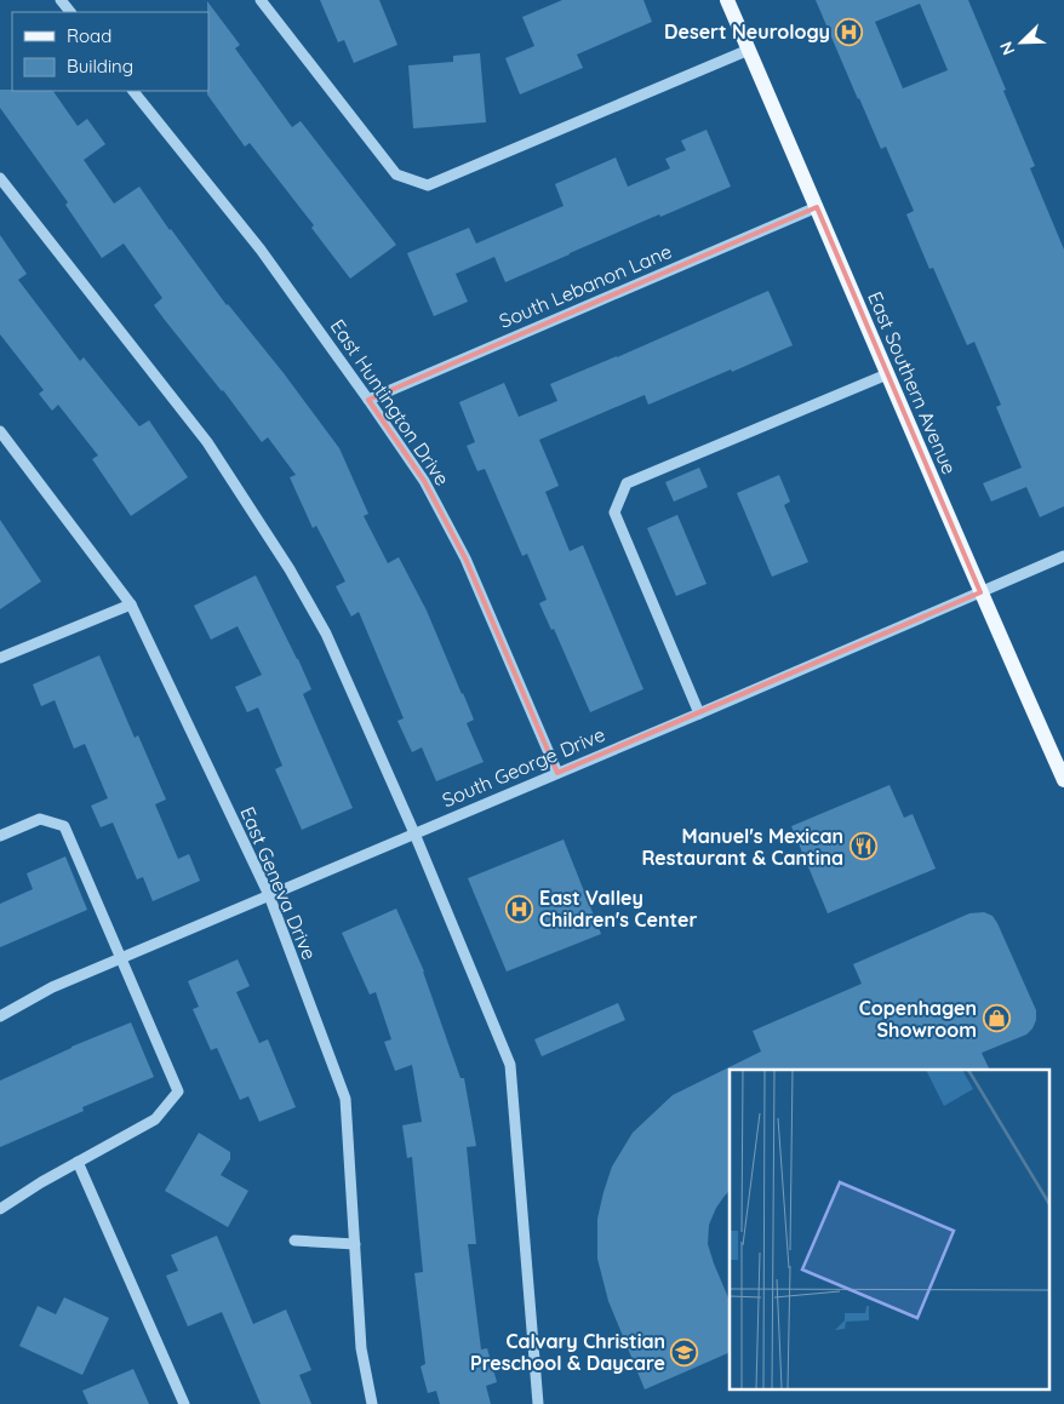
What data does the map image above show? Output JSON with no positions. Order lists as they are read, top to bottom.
{
  "streets": {
    "main road": ["East Southern Avenue"],
    "street": [
      "South Lebanon Lane",
      "East Huntington Drive",
      "South George Drive",
      "East Geneva Drive"
    ]
  },
  "crossings": [
    ["South Lebanon Lane", "East Southern Avenue"],
    ["South Lebanon Lane", "East Huntington Drive"],
    ["East Southern Avenue", "South George Drive"],
    ["East Huntington Drive", "South George Drive"],
    ["South George Drive", "East Geneva Drive"]
  ],
  "places": {
    "hospital": ["Desert Neurology", "East Valley Children's Center"],
    "restaurant": ["Manuel's Mexican Restaurant & Cantina"],
    "shop": ["Copenhagen Showroom"],
    "school or university": ["Calvary Christian Preschool & Daycare"]
  },
  "legend": ["Road", "Building"],
  "north": "bottom left"
}
